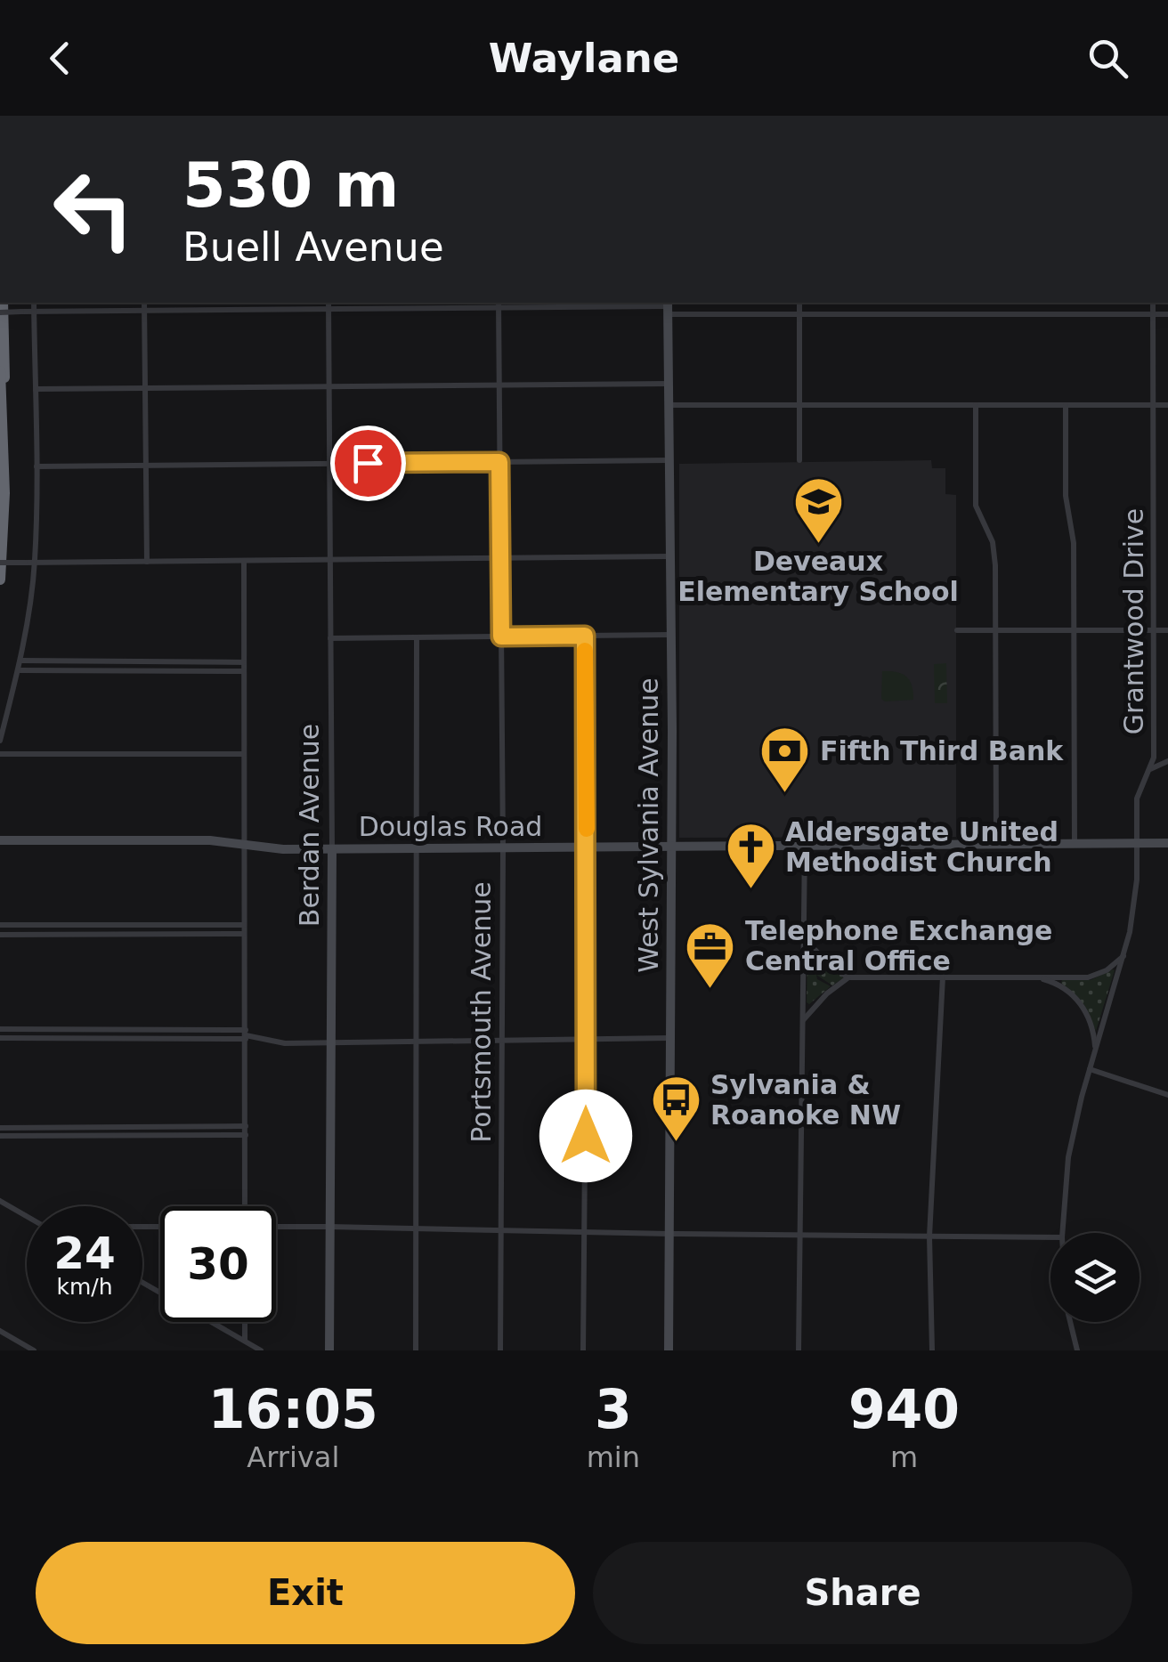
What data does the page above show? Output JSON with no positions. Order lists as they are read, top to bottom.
{
  "streets": {
    "street": [
      "Grantwood Drive",
      "Berdan Avenue",
      "West Sylvania Avenue",
      "Douglas Road",
      "Portsmouth Avenue"
    ]
  },
  "crossings": [
    ["Grantwood Drive", "Douglas Road"],
    ["Berdan Avenue", "Douglas Road"],
    ["West Sylvania Avenue", "Douglas Road"],
    ["Douglas Road", "Portsmouth Avenue"]
  ],
  "places": {
    "school or university": ["Deveaux Elementary School"],
    "bank": ["Fifth Third Bank"],
    "church": ["Aldersgate United Methodist Church"],
    "office": ["Telephone Exchange Central Office"],
    "bus stop": ["Sylvania & Roanoke NW"]
  },
  "page": {
    "header": "Waylane",
    "turn": ["530 m", "Buell Avenue"],
    "speed": "24 km/h",
    "limit": "30",
    "eta": [
      "16:05",
      "Arrival",
      "3",
      "min",
      "940",
      "m"
    ],
    "buttons": ["Exit", "Share"]
  }
}
